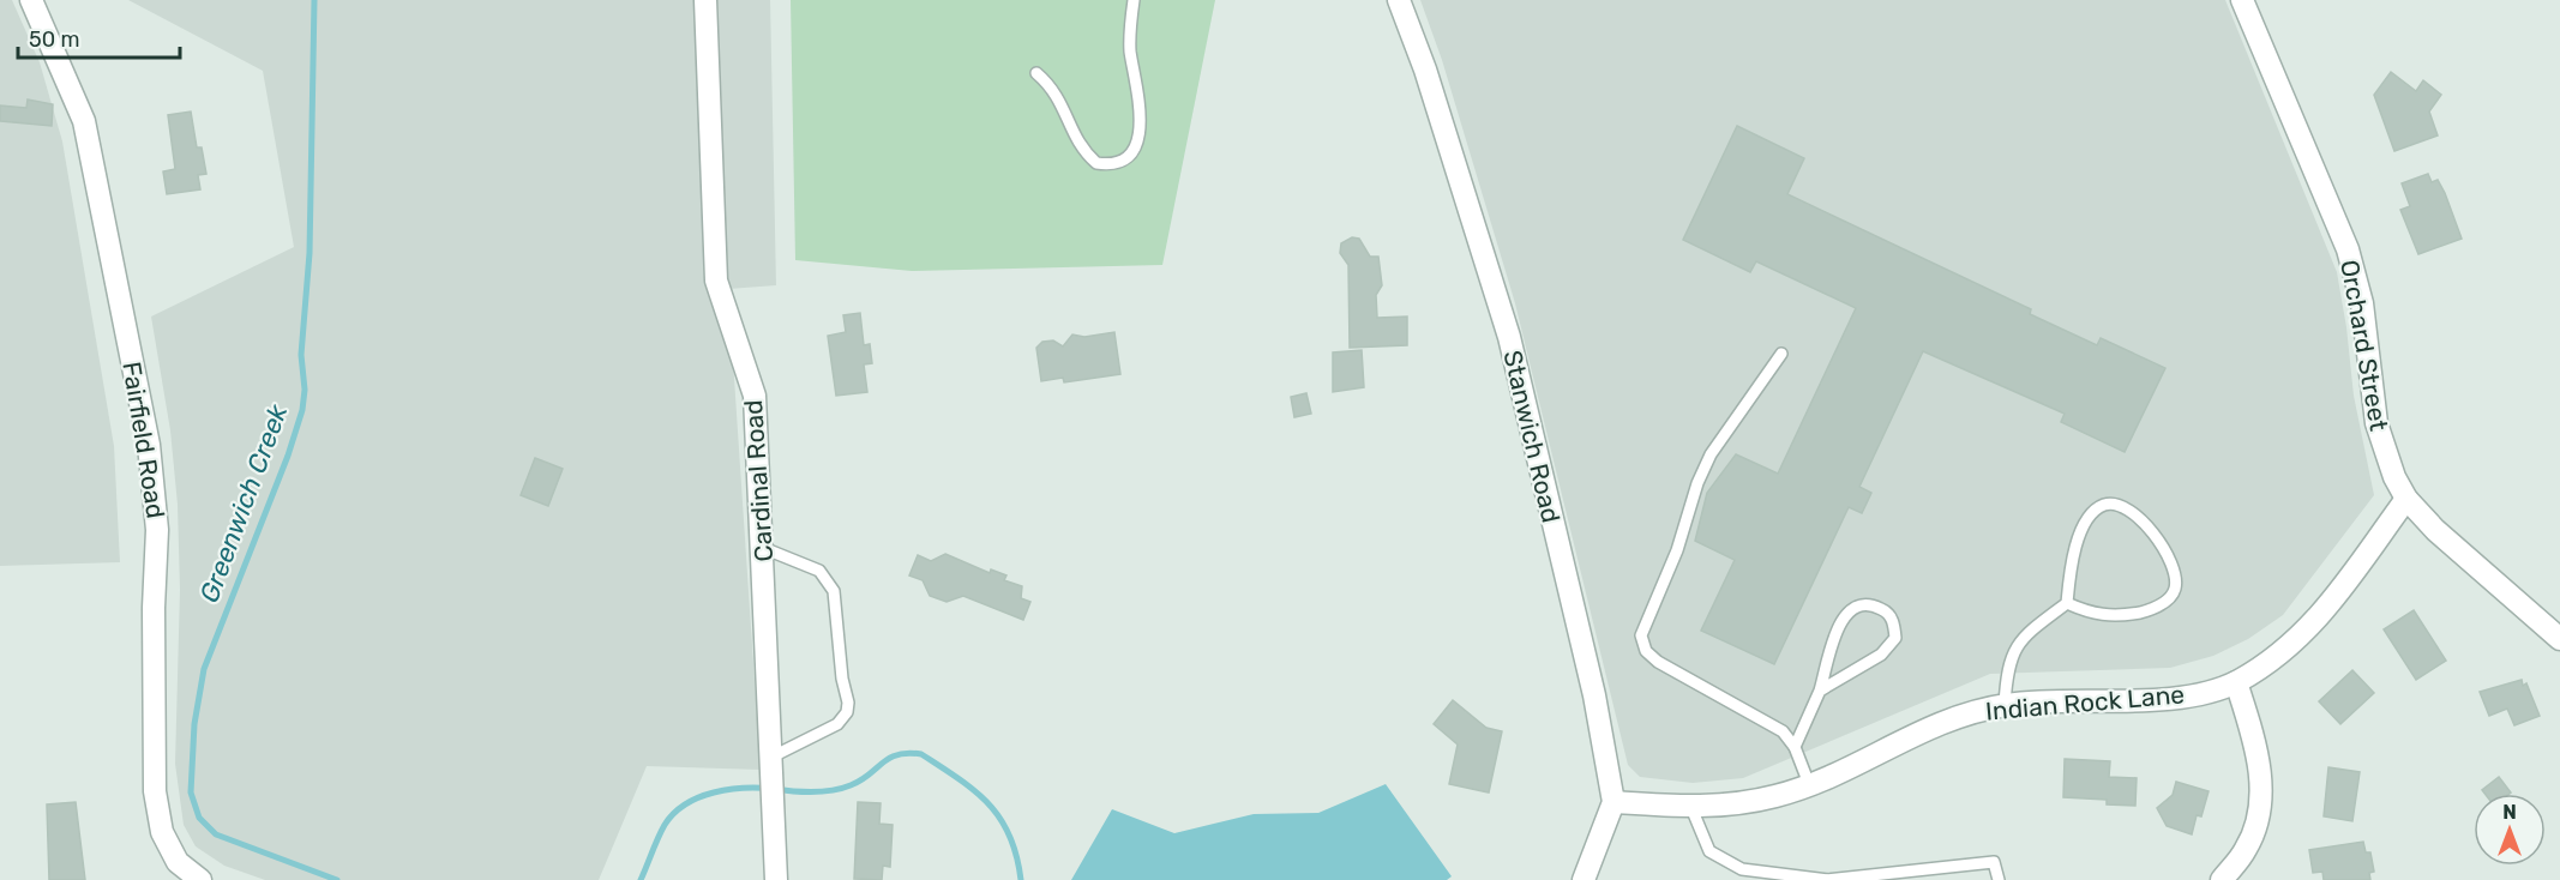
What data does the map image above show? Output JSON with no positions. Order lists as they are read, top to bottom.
{
  "streets": {
    "street": [
      "Orchard Street",
      "Stanwich Road",
      "Fairfield Road",
      "Cardinal Road",
      "Indian Rock Lane"
    ]
  },
  "crossings": [
    ["Orchard Street", "Indian Rock Lane"],
    ["Stanwich Road", "Indian Rock Lane"]
  ],
  "water": ["Greenwich Creek"],
  "scale_bar": "50 m",
  "north": "top"
}
